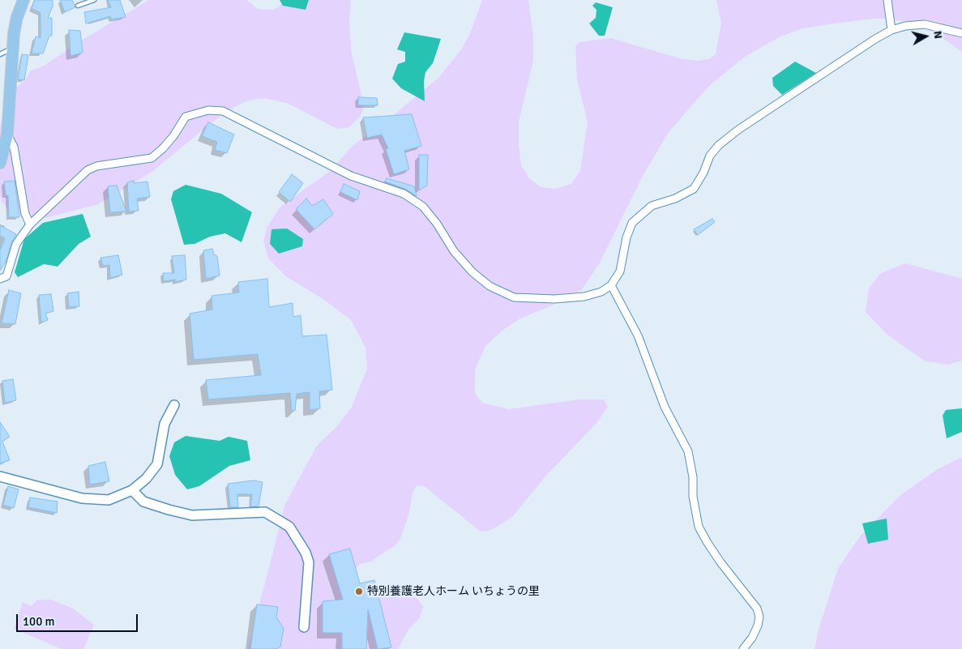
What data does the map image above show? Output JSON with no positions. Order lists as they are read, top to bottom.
{
  "places": ["特別養護老人ホーム いちょうの里"],
  "scale_bar": "100 m",
  "north": "right"
}
